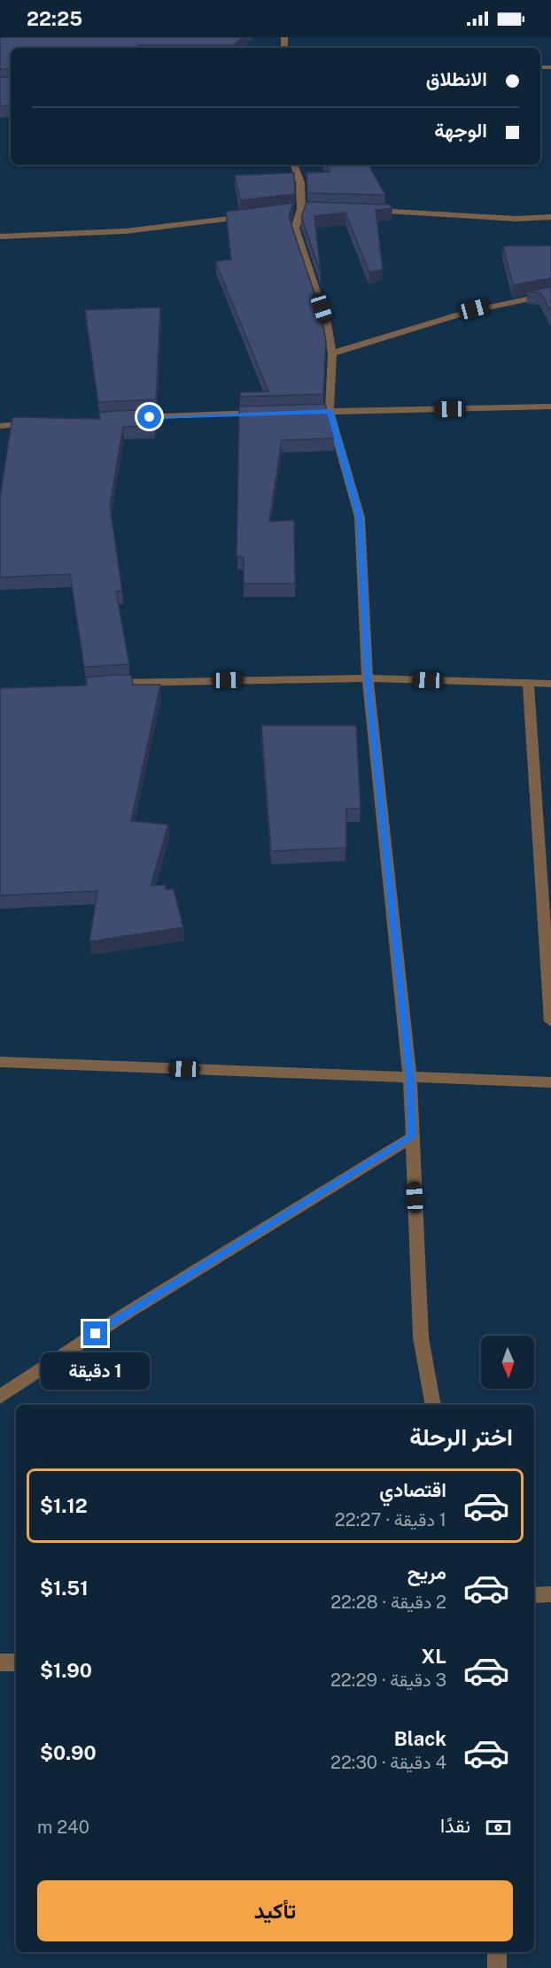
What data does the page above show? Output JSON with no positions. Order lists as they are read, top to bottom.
{
  "north": "bottom",
  "page": {
    "status": "22:25",
    "banner": ["الانطلاق", "الوجهة"],
    "bubble": "1 دقيقة",
    "heading": "اختر الرحلة",
    "list": [
      {
        "name": "اقتصادي",
        "note": "1 دقيقة · 22:27",
        "value": "$1.12"
      },
      {
        "name": "مريح",
        "note": "2 دقيقة · 22:28",
        "value": "$1.51"
      },
      {
        "name": "XL",
        "note": "3 دقيقة · 22:29",
        "value": "$1.90"
      },
      {
        "name": "Black",
        "note": "4 دقيقة · 22:30",
        "value": "$0.90"
      }
    ],
    "pay": ["نقدًا", "240 m"],
    "buttons": "تأكيد"
  }
}
